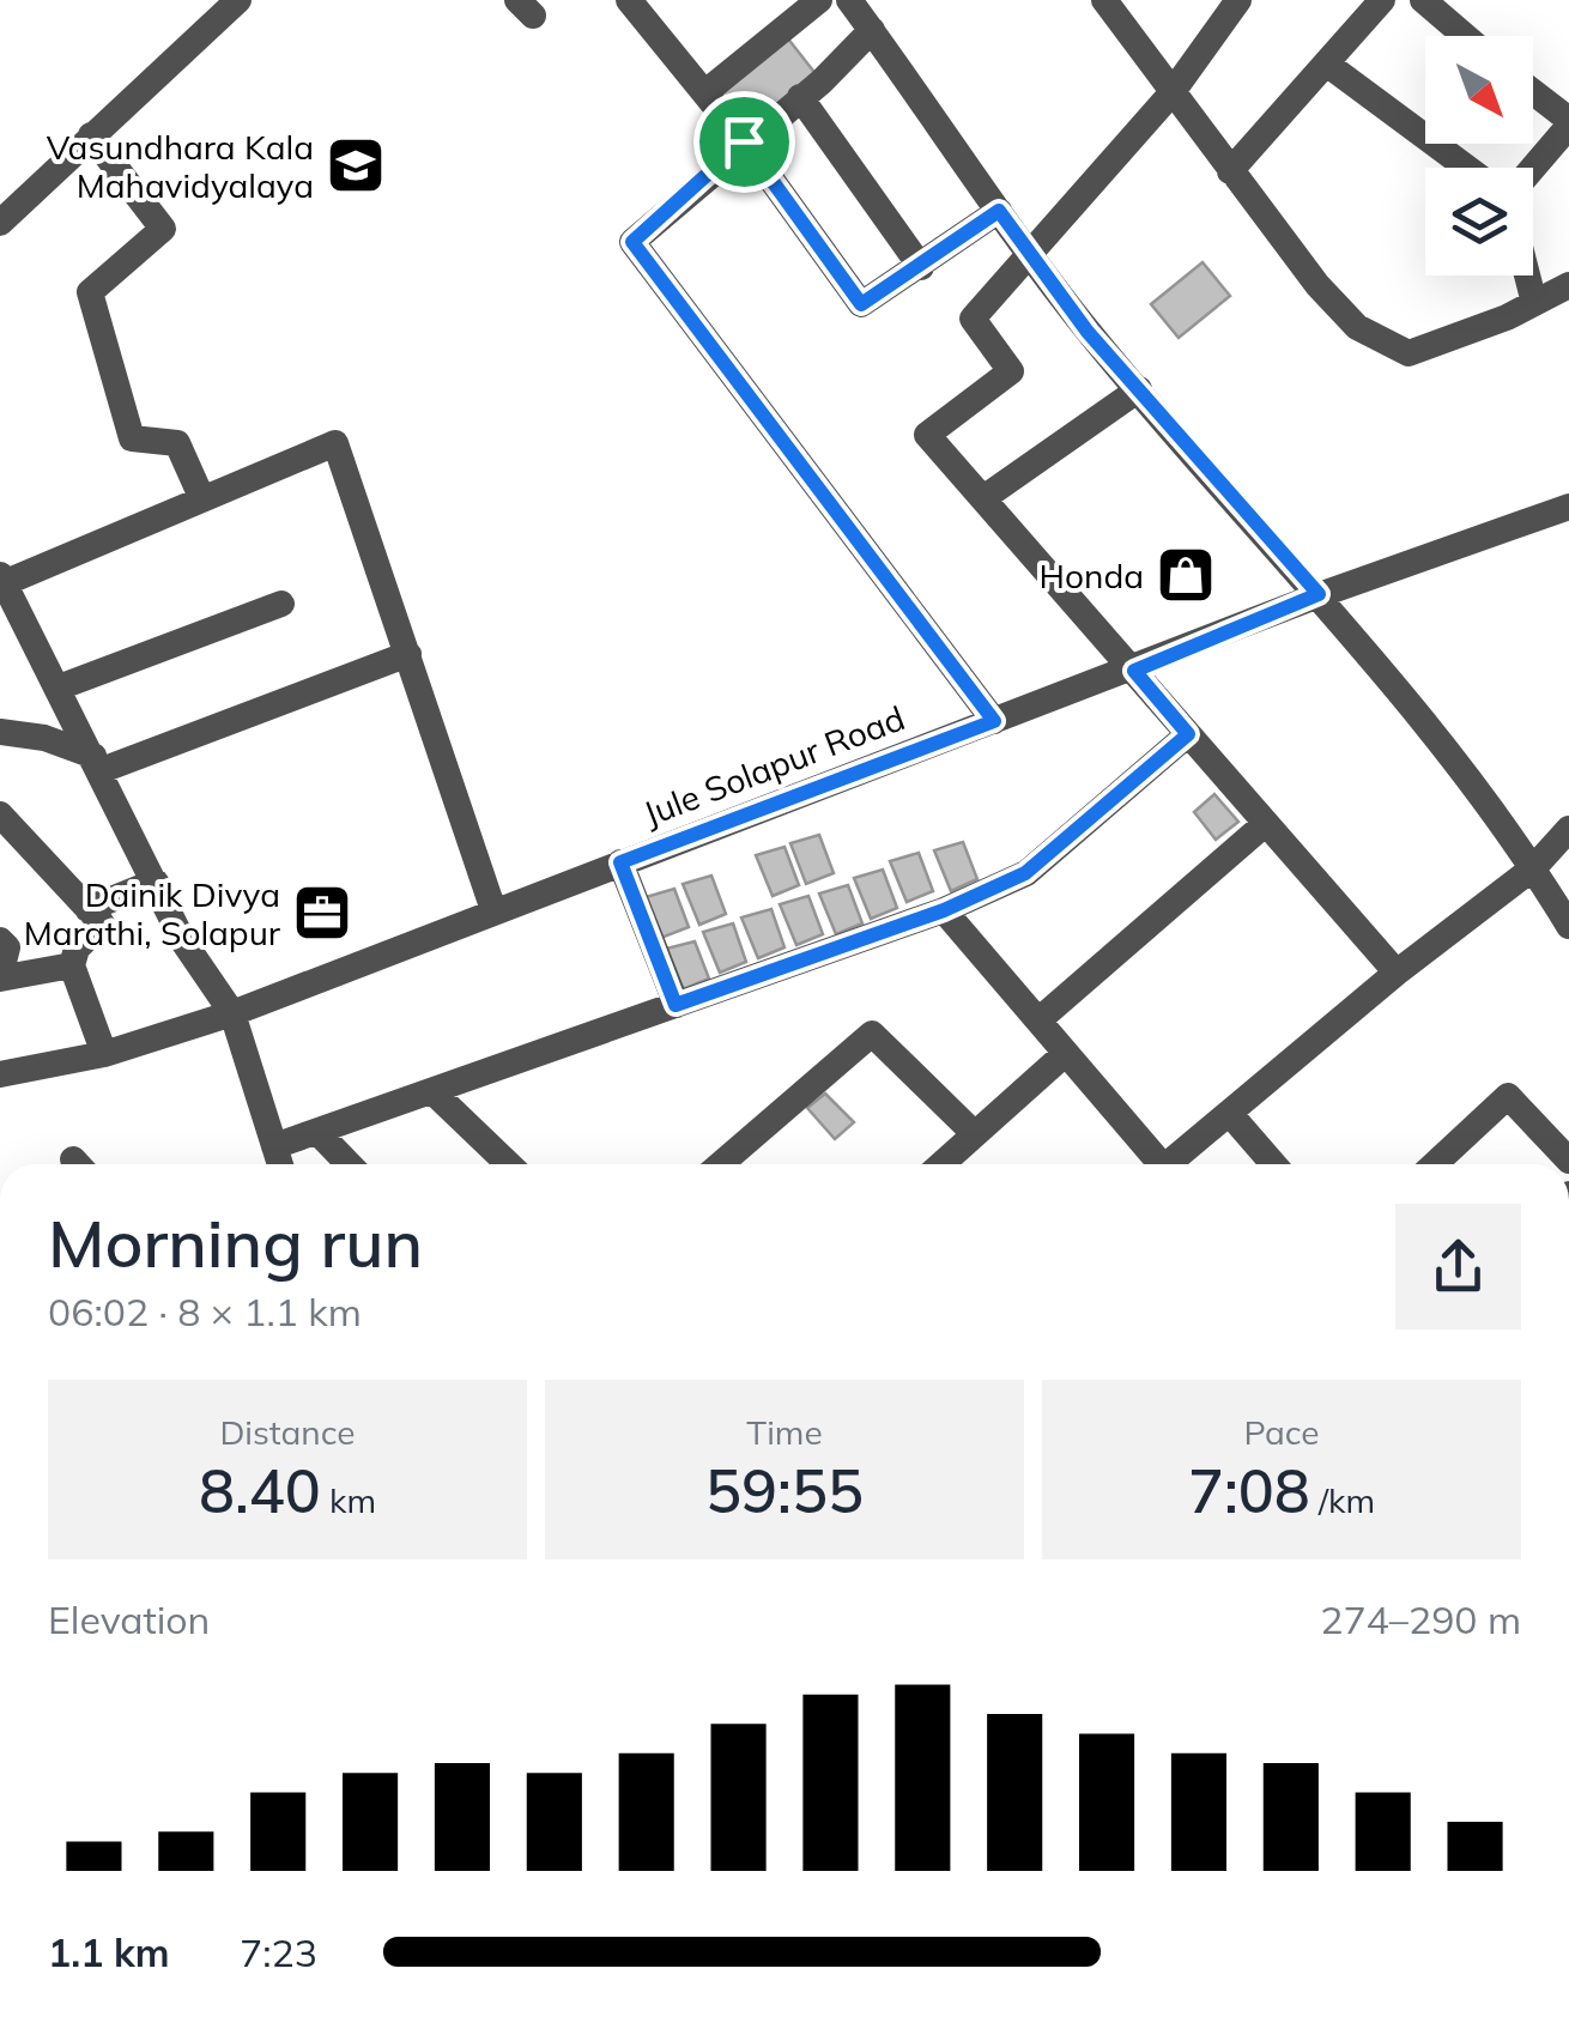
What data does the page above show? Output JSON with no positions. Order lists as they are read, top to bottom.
{
  "streets": {
    "street": ["Jule Solapur Road"]
  },
  "places": {
    "school or university": ["Vasundhara Kala Mahavidyalaya"],
    "shop": ["Honda"],
    "office": ["Dainik Divya Marathi, Solapur"]
  },
  "north": "bottom right",
  "page": {
    "heading": ["Morning run", "06:02 · 8 × 1.1 km"],
    "stats": [
      ["Distance", "8.40 km"],
      ["Time", "59:55"],
      ["Pace", "7:08 /km"]
    ],
    "chart": ["Elevation", "274–290 m"],
    "list": [
      {
        "name": "1.1 km",
        "note": "7:23"
      }
    ]
  }
}
